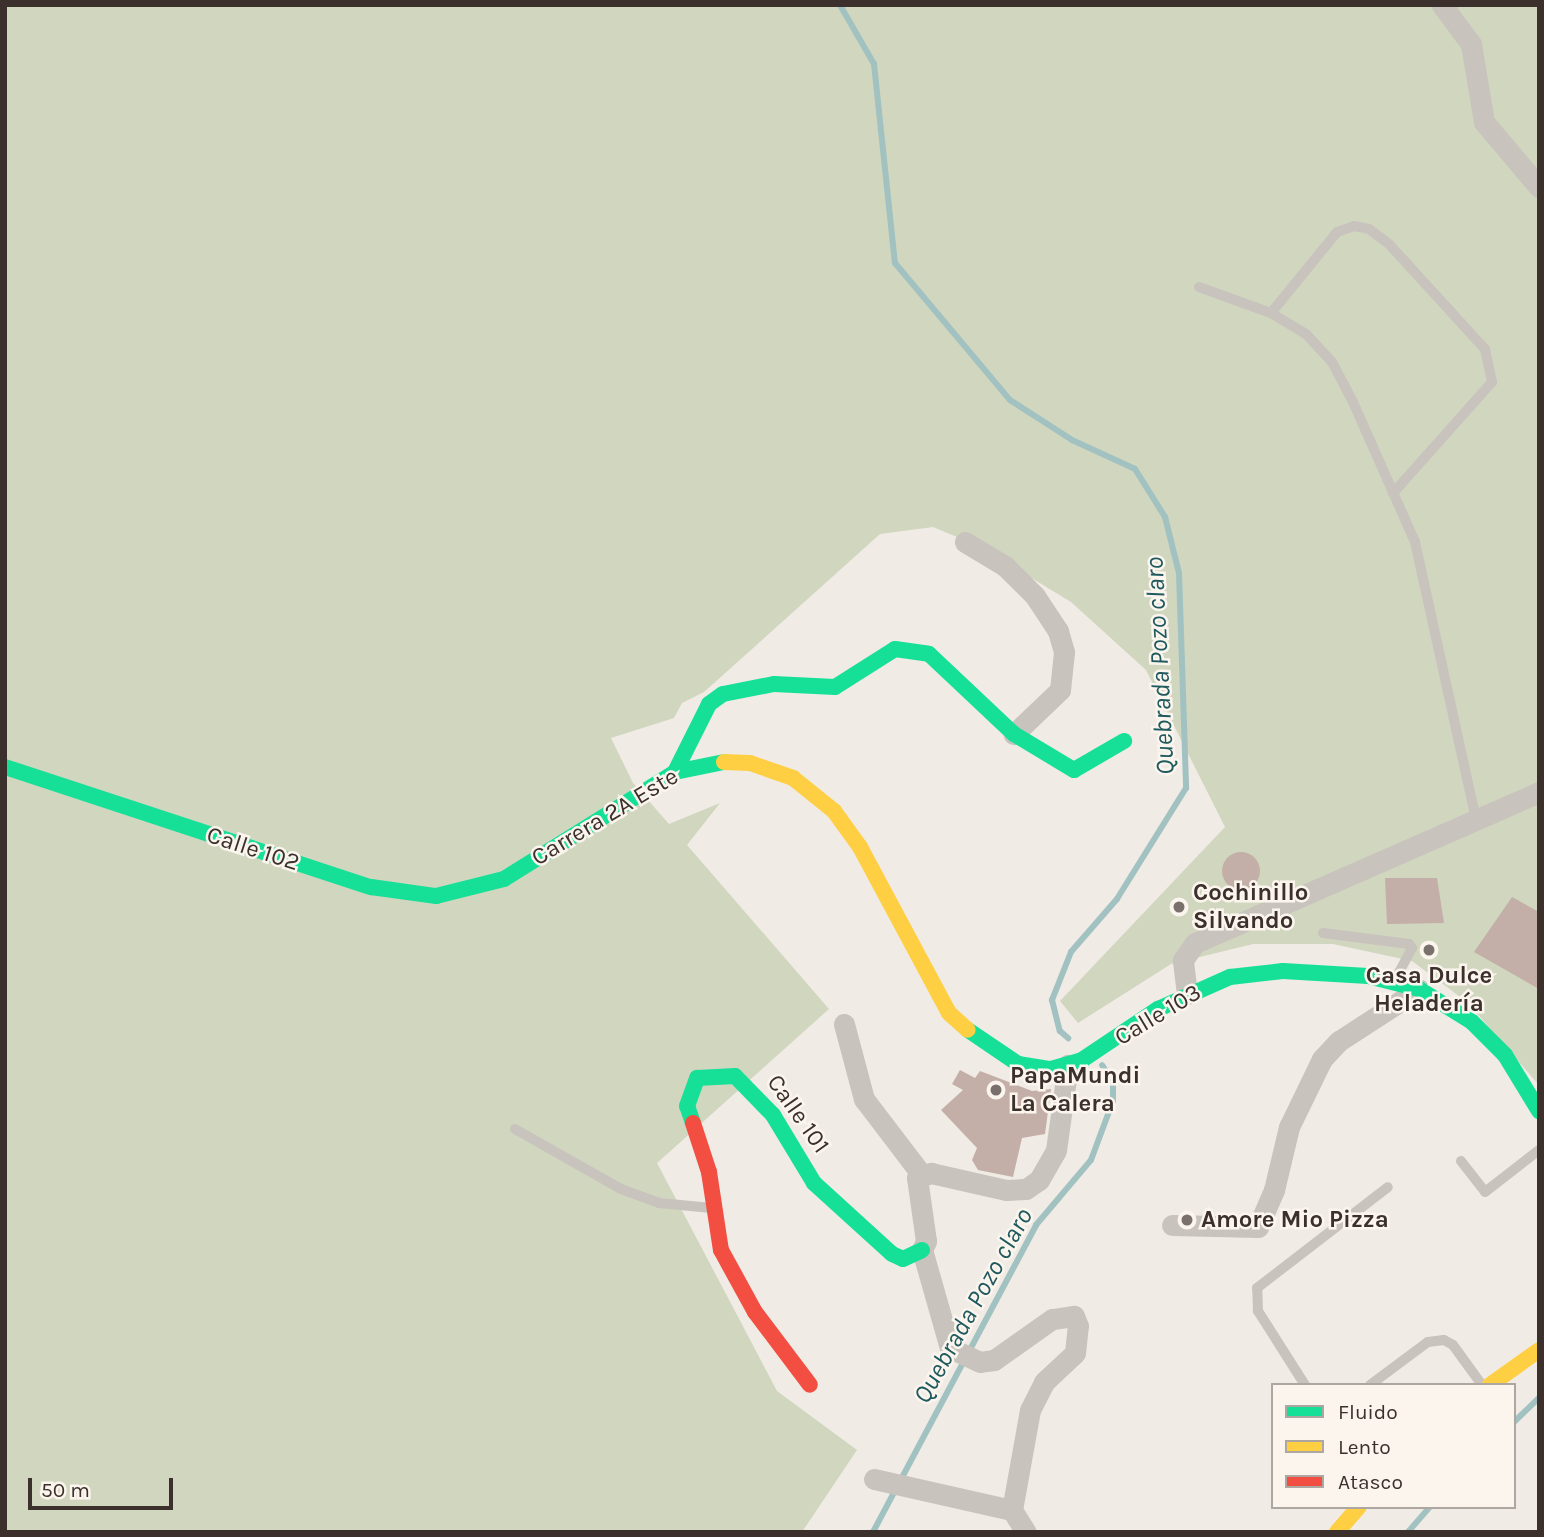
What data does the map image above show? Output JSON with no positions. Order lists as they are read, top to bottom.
{
  "streets": {
    "main road": [
      "Carrera 2A Este",
      "Calle 102",
      "Calle 103",
      "Calle 101"
    ]
  },
  "crossings": [
    ["Carrera 2A Este", "Calle 102"],
    ["Carrera 2A Este", "Calle 103"]
  ],
  "water": ["Quebrada Pozo claro"],
  "places": [
    "Cochinillo Silvando",
    "Casa Dulce Heladería",
    "PapaMundi La Calera",
    "Amore Mio Pizza"
  ],
  "legend": ["Fluido", "Lento", "Atasco"],
  "scale_bar": "50 m"
}
